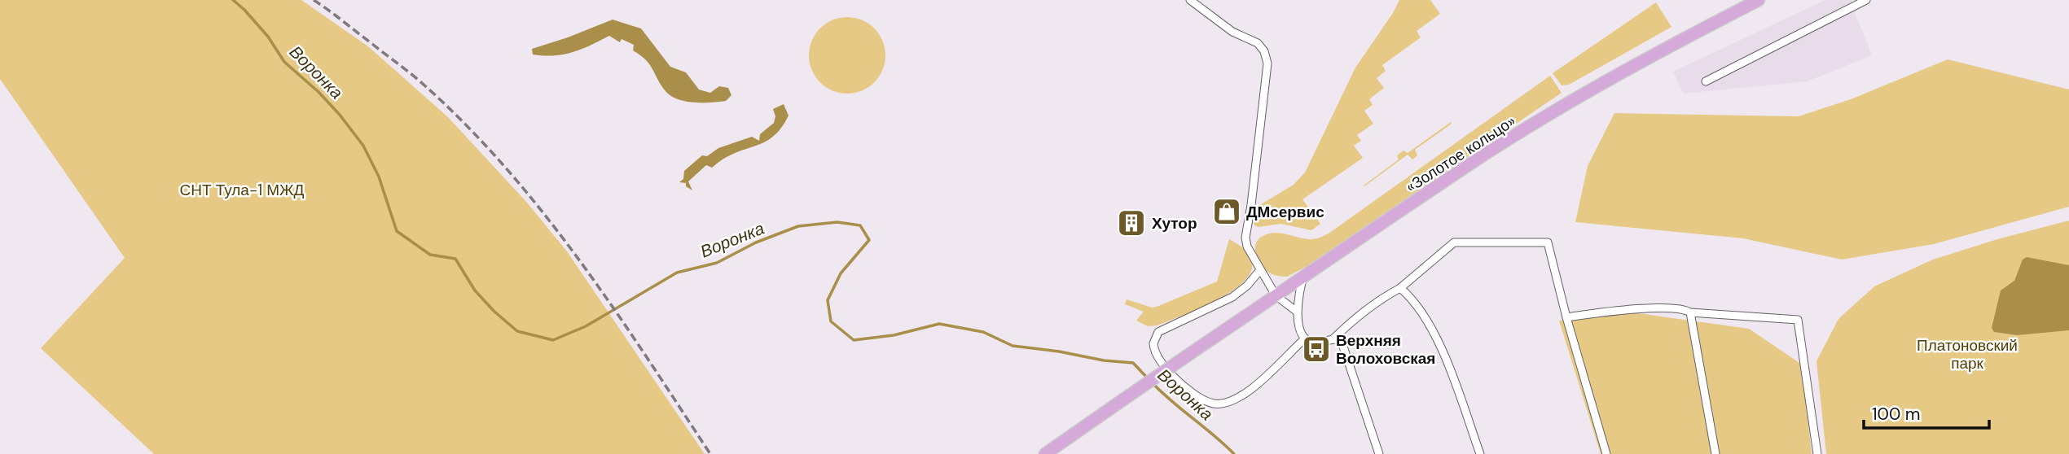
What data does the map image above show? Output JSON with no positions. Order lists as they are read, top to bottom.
{
  "streets": {
    "main road": ["«Золотое кольцо»"]
  },
  "water": ["Воронка"],
  "parks": ["СНТ Тула-1 МЖД", "Платоновский парк"],
  "places": {
    "shop": ["ДМсервис"],
    "building": ["Хутор"],
    "bus stop": ["Верхняя Волоховская"]
  },
  "scale_bar": "100 m"
}
